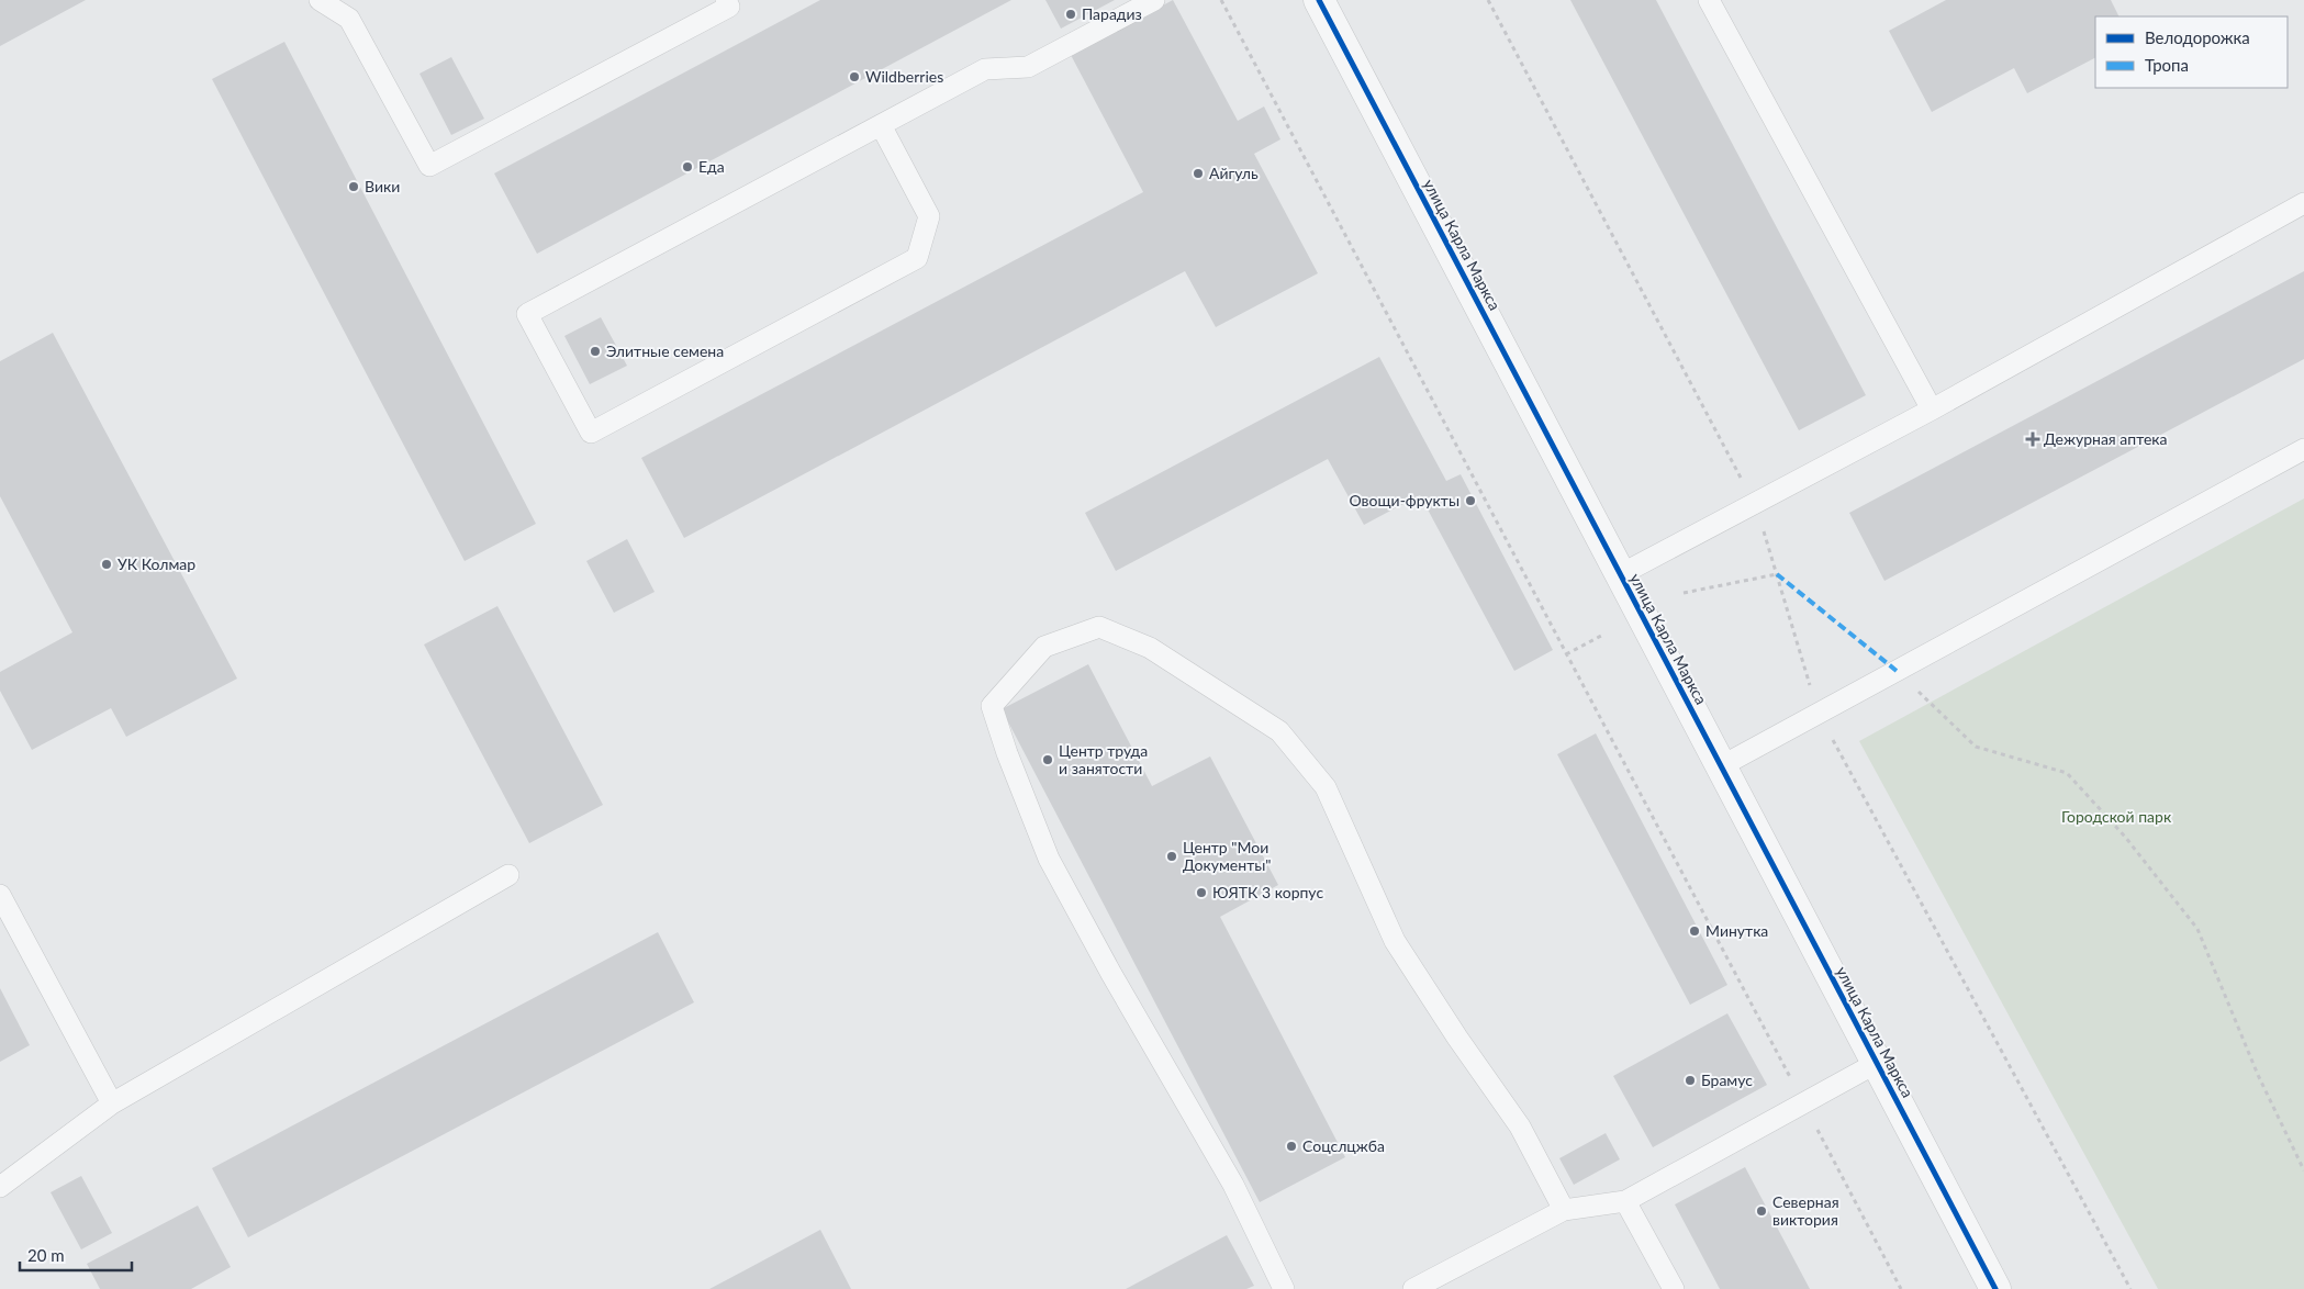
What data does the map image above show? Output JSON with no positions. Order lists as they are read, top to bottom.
{
  "streets": {
    "street": ["улица Карла Маркса"]
  },
  "parks": ["Городской парк"],
  "places": {
    "other": [
      "Парадиз",
      "Wildberries",
      "Еда",
      "Айгуль",
      "Вики",
      "Элитные семена",
      "Овощи-фрукты",
      "УК Колмар",
      "Центр труда и занятости",
      "Центр \"Мои Документы\"",
      "ЮЯТК 3 корпус",
      "Минутка",
      "Брамус",
      "Соцслцжба",
      "Северная виктория"
    ],
    "health": ["Дежурная аптека"]
  },
  "legend": ["Велодорожка", "Тропа"],
  "scale_bar": "20 m"
}
